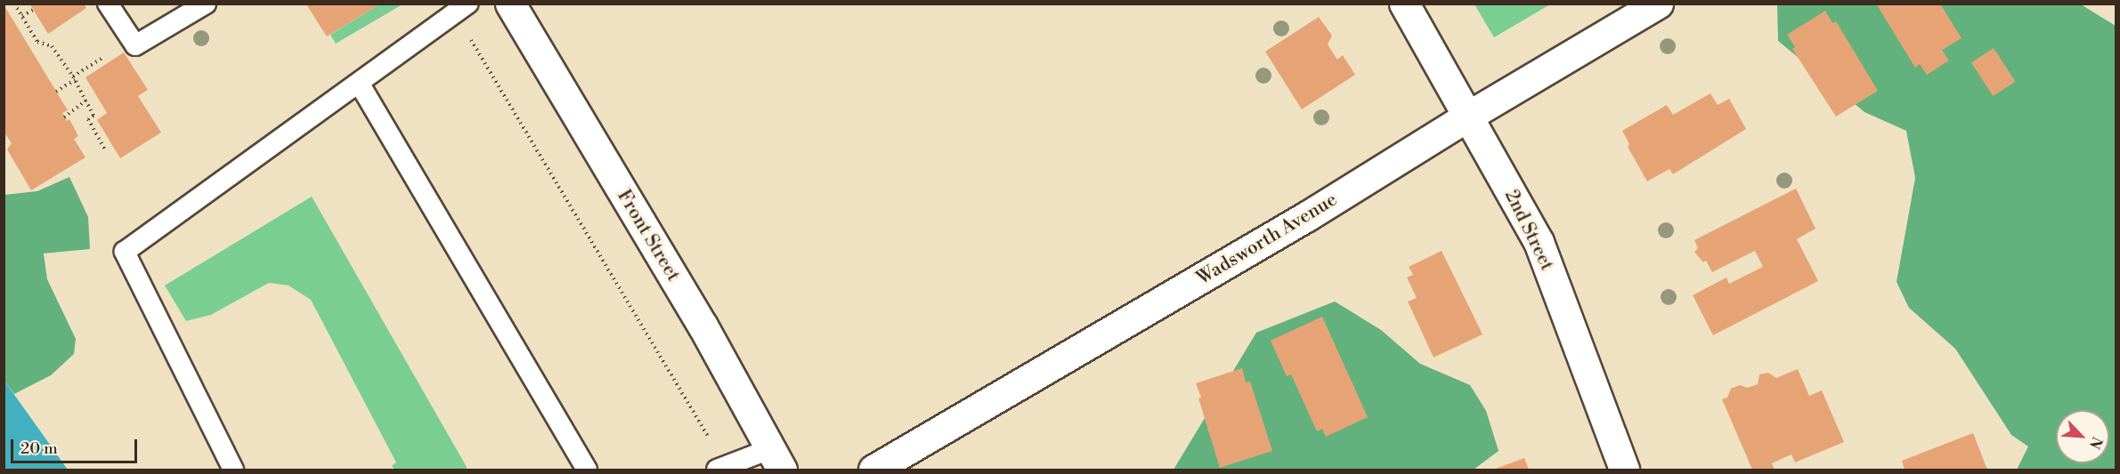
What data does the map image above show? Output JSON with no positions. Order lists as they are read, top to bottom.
{
  "streets": {
    "main road": ["2nd Street", "Front Street", "Wadsworth Avenue"]
  },
  "crossings": [
    ["2nd Street", "Wadsworth Avenue"]
  ],
  "scale_bar": "20 m",
  "north": "bottom right"
}
